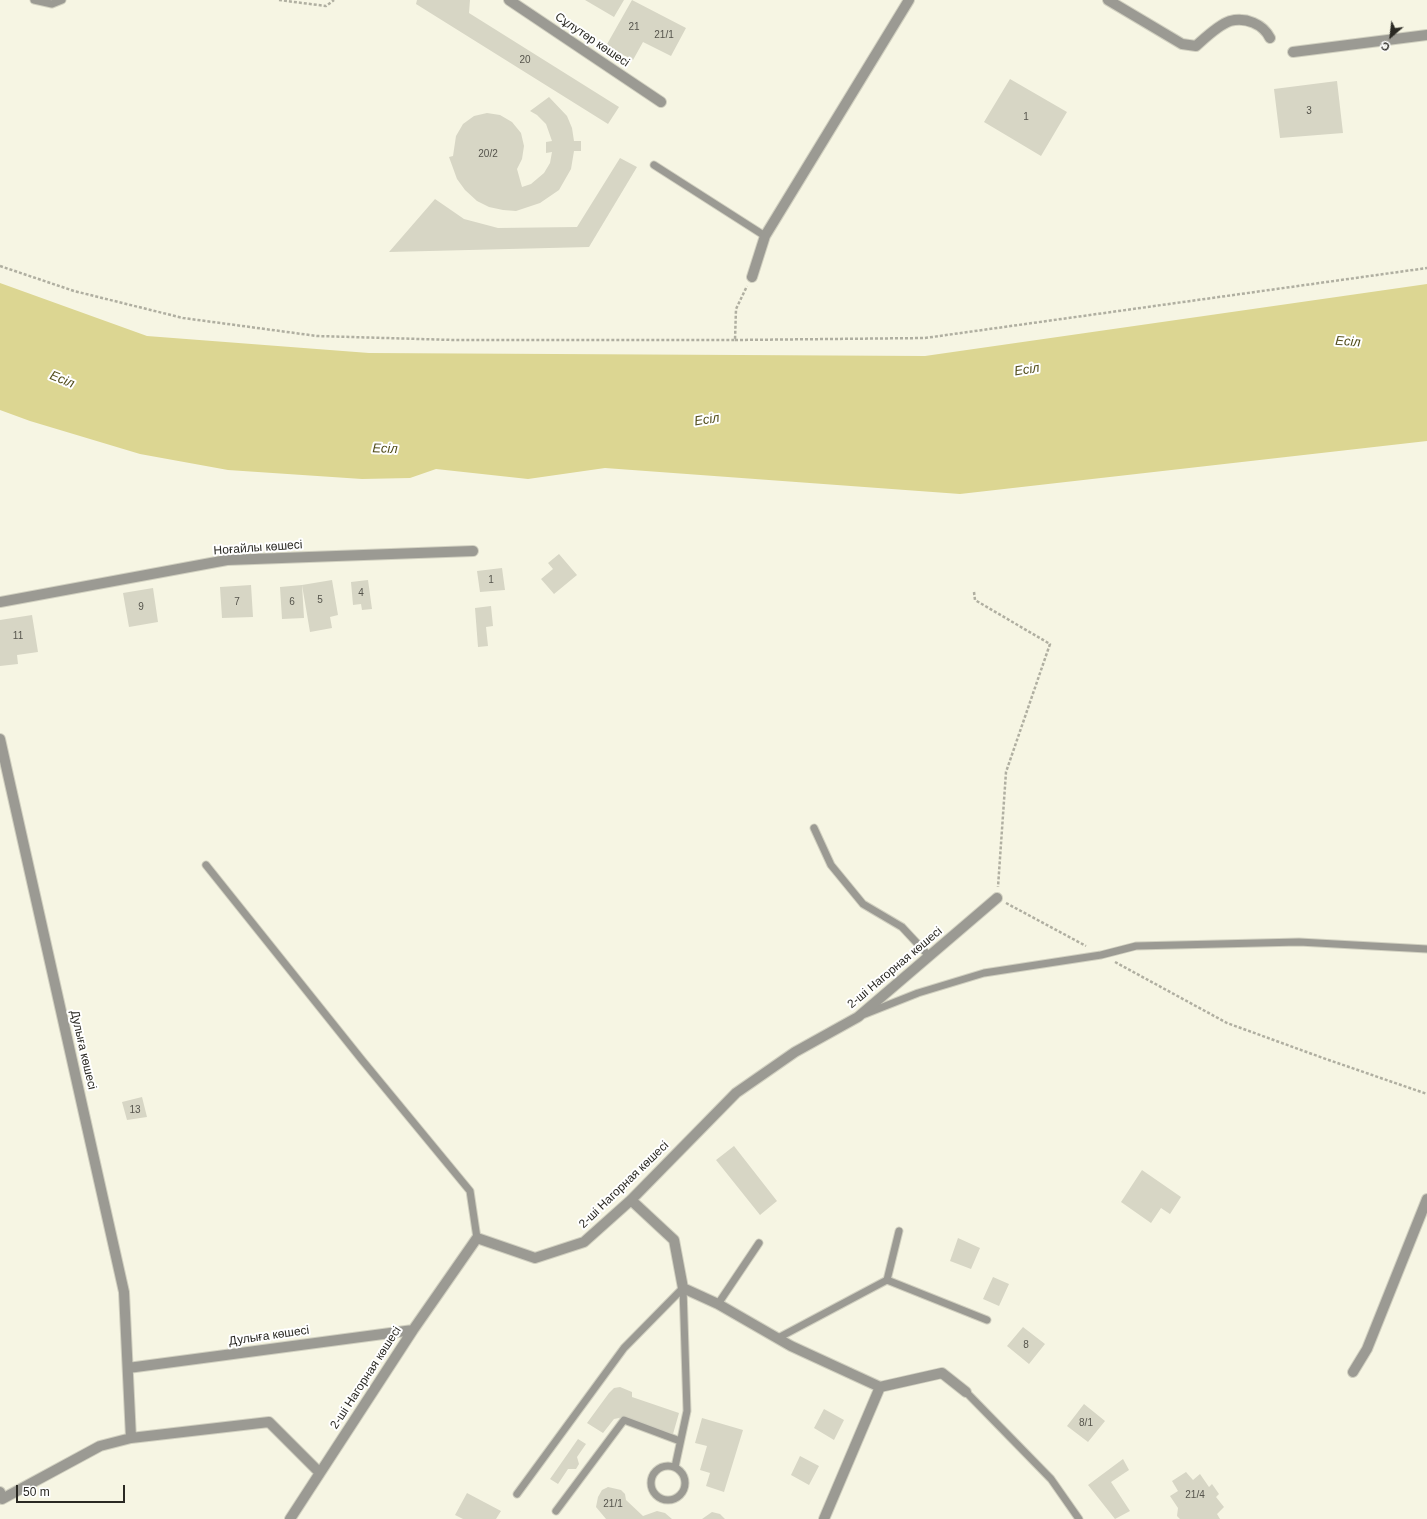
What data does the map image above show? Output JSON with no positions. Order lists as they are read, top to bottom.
{
  "streets": {
    "street": [
      "Сұлутөр көшесі",
      "Ноғайлы көшесі",
      "2-ші Нагорная көшесі",
      "Дулыға көшесі"
    ]
  },
  "crossings": [
    ["2-ші Нагорная көшесі", "Дулыға көшесі"]
  ],
  "water": ["Есіл"],
  "house_numbers": [
    "21",
    "21/1",
    "20",
    "3",
    "1",
    "20/2",
    "1",
    "4",
    "5",
    "7",
    "6",
    "9",
    "11",
    "13",
    "8",
    "8/1",
    "21/4",
    "21/1"
  ],
  "scale_bar": "50 m",
  "north": "bottom left"
}
